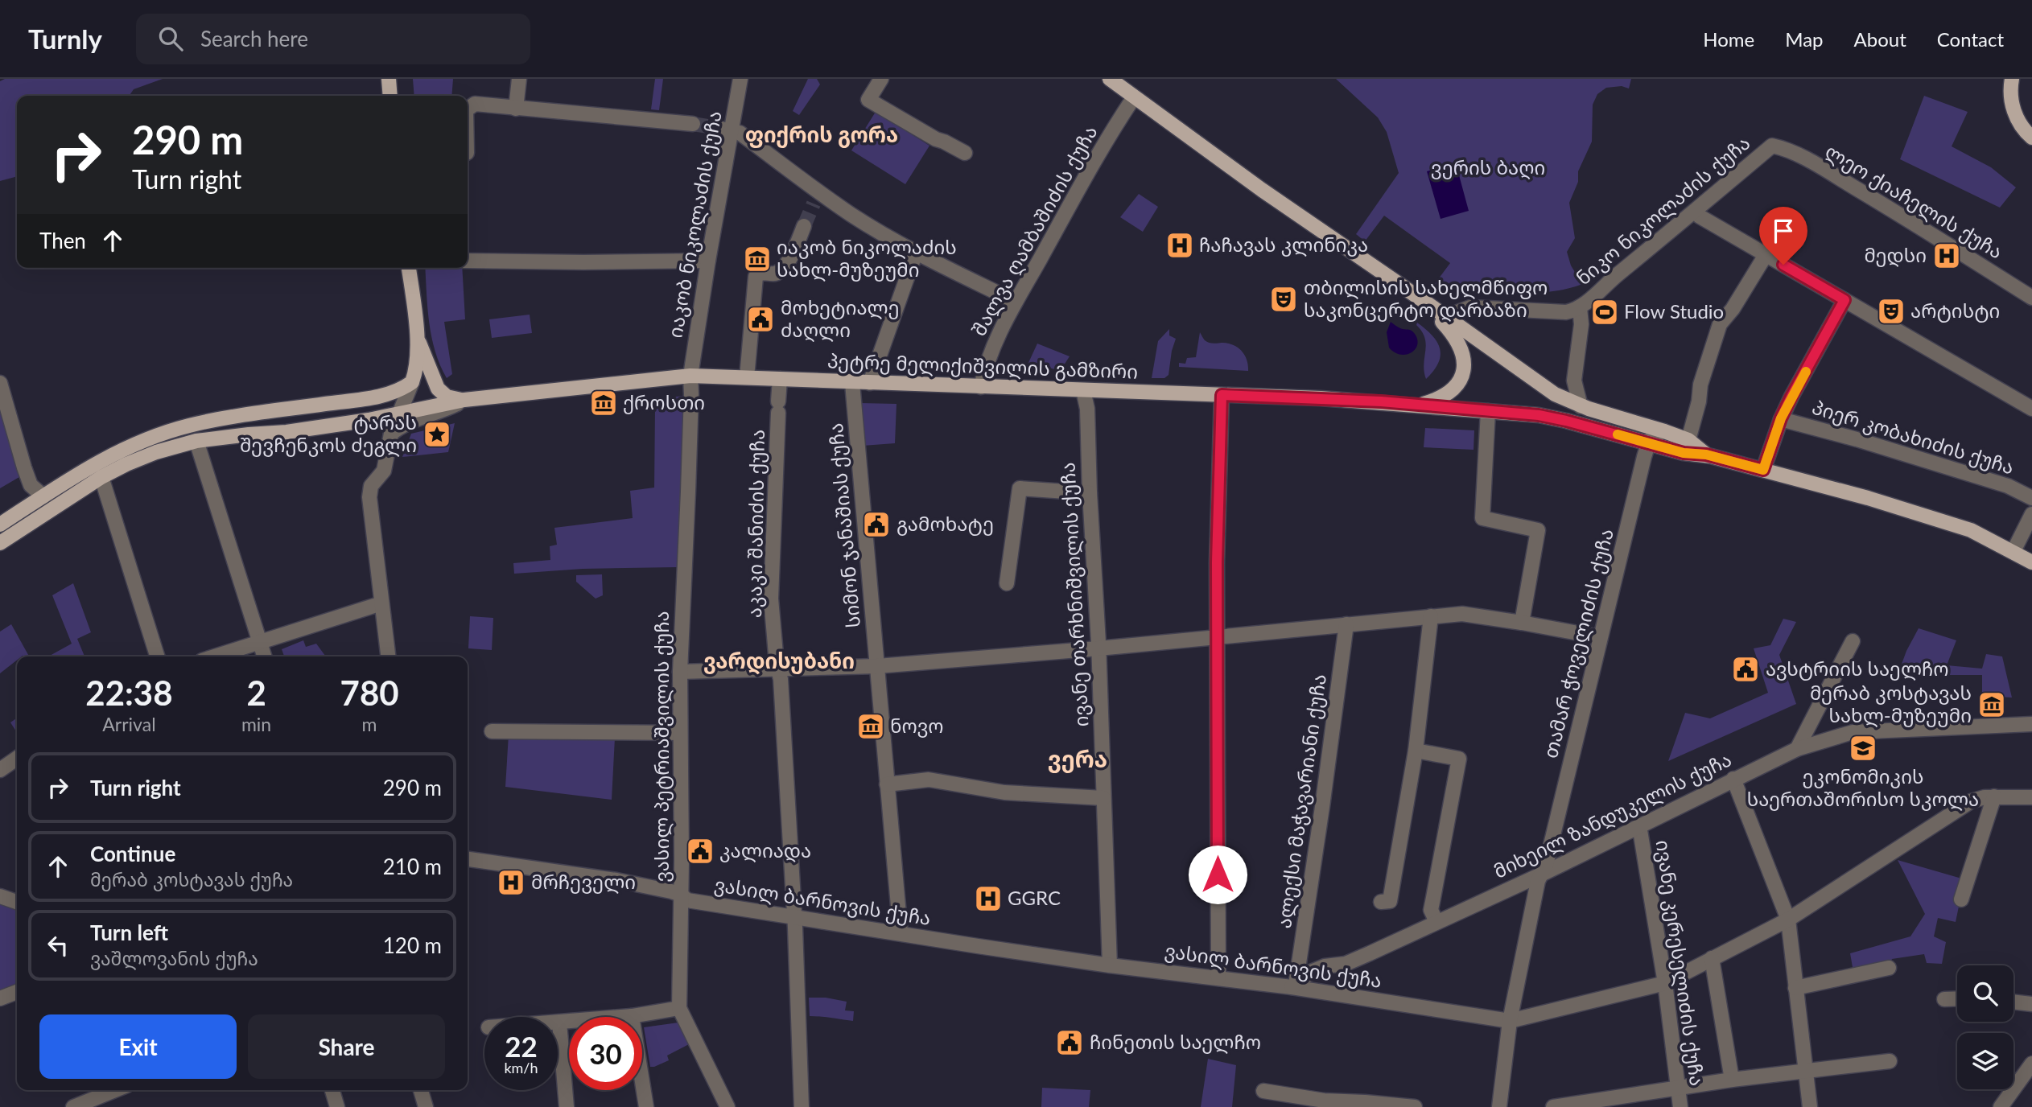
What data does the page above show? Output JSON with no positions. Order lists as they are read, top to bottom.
{
  "streets": {
    "main road": ["პეტრე მელიქიშვილის გამზირი"],
    "street": [
      "ლეო ქიაჩელის ქუჩა",
      "ნიკო ნიკოლაძის ქუჩა",
      "იაკობ ნიკოლაძის ქუჩა",
      "შალვა ღამბაშიძის ქუჩა",
      "პიერ კობახიძის ქუჩა",
      "აკაკი შანიძის ქუჩა",
      "სიმონ ჯანაშიას ქუჩა",
      "ივანე თარხნიშვილის ქუჩა",
      "თამარ ჭოველიძის ქუჩა",
      "ვასილ პეტრიაშვილის ქუჩა",
      "ალექსი მაჭავარიანი ქუჩა",
      "მიხეილ ზანდუკელის ქუჩა",
      "ვასილ ბარნოვის ქუჩა",
      "ივანე კერესელიძის ქუჩა"
    ]
  },
  "crossings": [
    ["ლეო ქიაჩელის ქუჩა", "ნიკო ნიკოლაძის ქუჩა"],
    ["იაკობ ნიკოლაძის ქუჩა", "პეტრე მელიქიშვილის გამზირი"],
    ["იაკობ ნიკოლაძის ქუჩა", "ვასილ პეტრიაშვილის ქუჩა"],
    ["შალვა ღამბაშიძის ქუჩა", "პეტრე მელიქიშვილის გამზირი"],
    ["პეტრე მელიქიშვილის გამზირი", "აკაკი შანიძის ქუჩა"],
    ["პეტრე მელიქიშვილის გამზირი", "სიმონ ჯანაშიას ქუჩა"],
    ["პეტრე მელიქიშვილის გამზირი", "ივანე თარხნიშვილის ქუჩა"],
    ["პეტრე მელიქიშვილის გამზირი", "თამარ ჭოველიძის ქუჩა"],
    ["პეტრე მელიქიშვილის გამზირი", "ვასილ პეტრიაშვილის ქუჩა"],
    ["აკაკი შანიძის ქუჩა", "ვასილ ბარნოვის ქუჩა"],
    ["სიმონ ჯანაშიას ქუჩა", "ვასილ ბარნოვის ქუჩა"],
    ["ივანე თარხნიშვილის ქუჩა", "ვასილ ბარნოვის ქუჩა"],
    ["თამარ ჭოველიძის ქუჩა", "მიხეილ ზანდუკელის ქუჩა"],
    ["თამარ ჭოველიძის ქუჩა", "ვასილ ბარნოვის ქუჩა"],
    ["ვასილ პეტრიაშვილის ქუჩა", "ვასილ ბარნოვის ქუჩა"],
    ["ალექსი მაჭავარიანი ქუჩა", "მიხეილ ზანდუკელის ქუჩა"],
    ["ალექსი მაჭავარიანი ქუჩა", "ვასილ ბარნოვის ქუჩა"],
    ["მიხეილ ზანდუკელის ქუჩა", "ვასილ ბარნოვის ქუჩა"],
    ["მიხეილ ზანდუკელის ქუჩა", "ივანე კერესელიძის ქუჩა"],
    ["ვასილ ბარნოვის ქუჩა", "ივანე კერესელიძის ქუჩა"]
  ],
  "districts": ["ფიქრის გორა", "ვარდისუბანი", "ვერა"],
  "parks": ["ვერის ბაღი"],
  "places": {
    "hospital": [
      "ჩაჩავას კლინიკა",
      "მედსი",
      "მრჩეველი",
      "GGRC"
    ],
    "museum": [
      "იაკობ ნიკოლაძის სახლ-მუზეუმი",
      "ქროსთი",
      "მერაბ კოსტავას სახლ-მუზეუმი",
      "ნოვო"
    ],
    "theatre": ["თბილისის სახელმწიფო საკონცერტო დარბაზი", "არტისტი"],
    "sports": ["Flow Studio"],
    "public building": [
      "მოხეტიალე ძაღლი",
      "გამოხატე",
      "ავსტრიის საელჩო",
      "კალიადა",
      "ჩინეთის საელჩო"
    ],
    "place": ["ტარას შევჩენკოს ძეგლი"],
    "school or university": ["ეკონომიკის საერთაშორისო სკოლა"]
  },
  "page": {
    "header": "Turnly",
    "search": "Search here",
    "nav": [
      "Home",
      "Map",
      "About",
      "Contact"
    ],
    "turn": ["290 m", "Turn right"],
    "then": "Then",
    "eta": [
      "22:38",
      "Arrival",
      "2",
      "min",
      "780",
      "m"
    ],
    "list": [
      {
        "name": "Turn right",
        "value": "290 m"
      },
      {
        "name": "Continue",
        "note": "მერაბ კოსტავას ქუჩა",
        "value": "210 m"
      },
      {
        "name": "Turn left",
        "note": "ვაშლოვანის ქუჩა",
        "value": "120 m"
      }
    ],
    "buttons": ["Exit", "Share"],
    "speed": "22 km/h",
    "limit": "30"
  }
}
